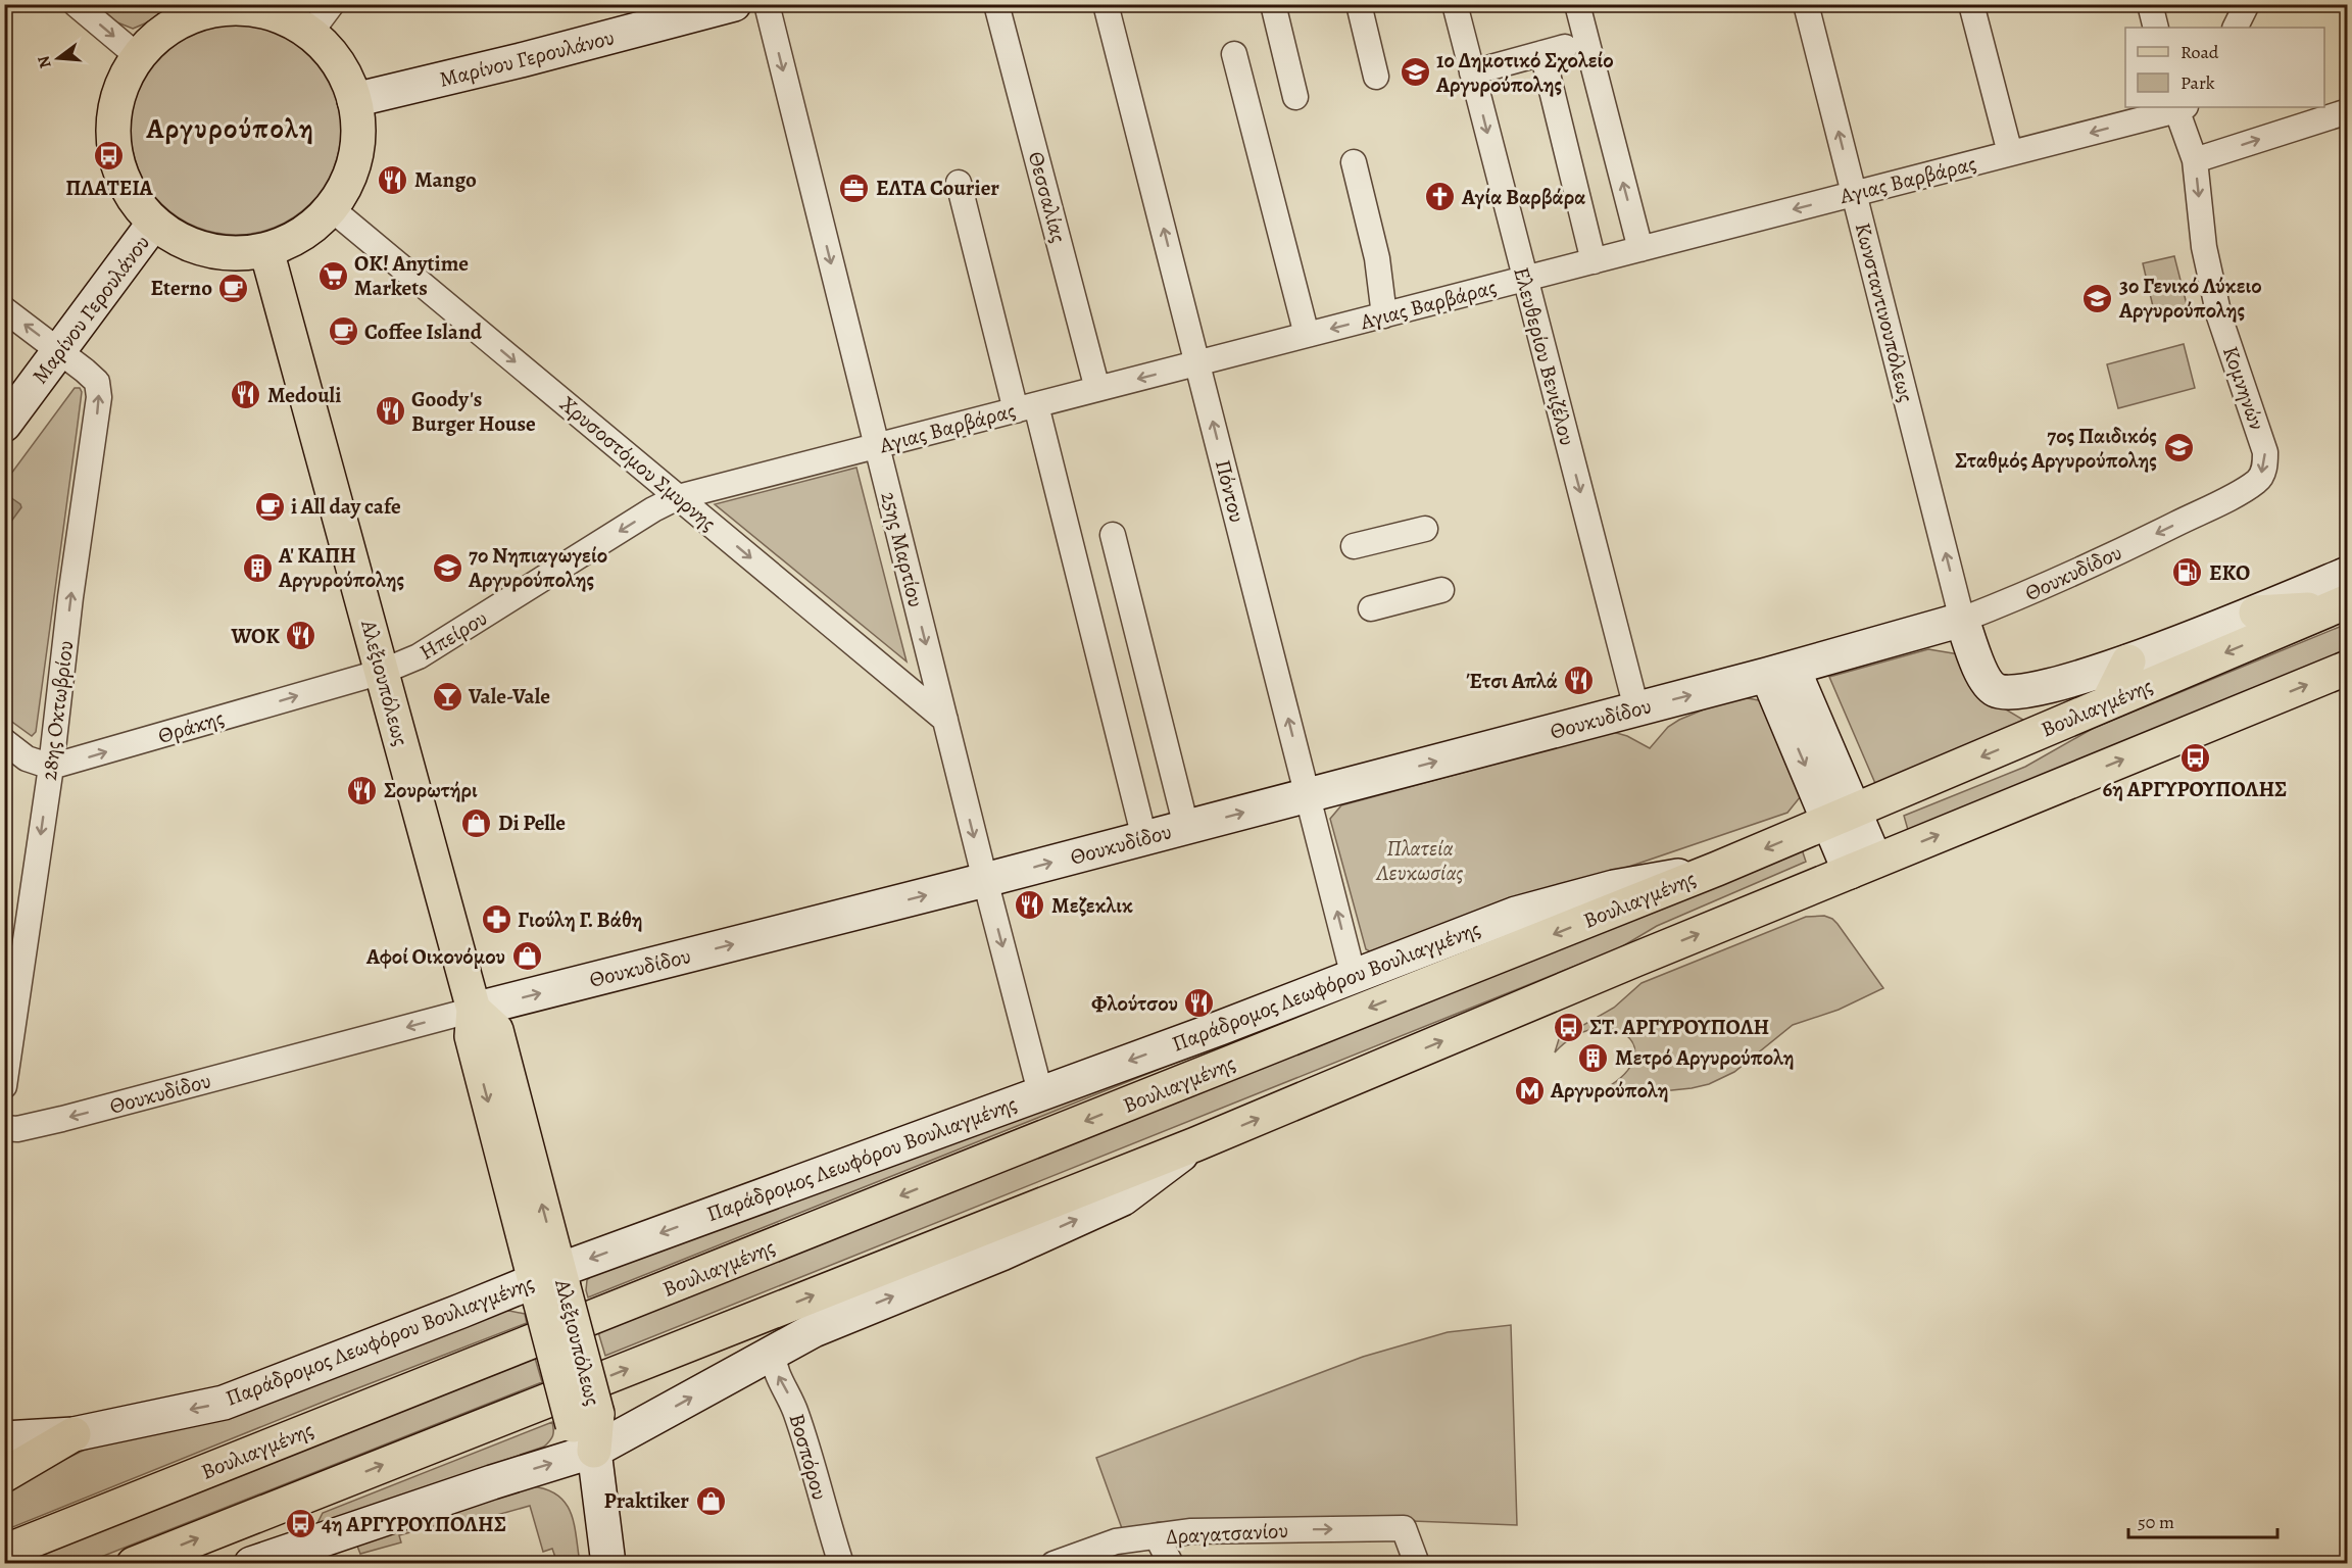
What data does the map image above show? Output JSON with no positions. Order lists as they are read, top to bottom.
{
  "streets": {
    "main road": ["Αλεξιουπόλεως", "Βουλιαγμένης"],
    "street": [
      "Μαρίνου Γερουλάνου",
      "Αγιας Βαρβάρας",
      "Θεσσαλίας",
      "Κωνσταντινουπόλεως",
      "Ελευθερίου Βενιζέλου",
      "Κομνηνών",
      "Χρυσοστόμου Σμυρνης",
      "Πόντου",
      "25ης Μαρτίου",
      "Θουκυδίδου",
      "Ηπείρου",
      "28ης Οκτωβρίου",
      "Θράκης",
      "Παράδρομος Λεωφόρου Βουλιαγμένης",
      "Βοσπόρου",
      "Δραγατσανίου"
    ]
  },
  "crossings": [
    ["Μαρίνου Γερουλάνου", "28ης Οκτωβρίου"],
    ["Αγιας Βαρβάρας", "Θεσσαλίας"],
    ["Αγιας Βαρβάρας", "Κωνσταντινουπόλεως"],
    ["Αγιας Βαρβάρας", "Ελευθερίου Βενιζέλου"],
    ["Αγιας Βαρβάρας", "Κομνηνών"],
    ["Αγιας Βαρβάρας", "Χρυσοστόμου Σμυρνης"],
    ["Αγιας Βαρβάρας", "Πόντου"],
    ["Αγιας Βαρβάρας", "25ης Μαρτίου"],
    ["Αγιας Βαρβάρας", "Ηπείρου"],
    ["Κωνσταντινουπόλεως", "Θουκυδίδου"],
    ["Ελευθερίου Βενιζέλου", "Θουκυδίδου"],
    ["Κομνηνών", "Θουκυδίδου"],
    ["Χρυσοστόμου Σμυρνης", "25ης Μαρτίου"],
    ["Χρυσοστόμου Σμυρνης", "Ηπείρου"],
    ["Πόντου", "Θουκυδίδου"],
    ["Πόντου", "Παράδρομος Λεωφόρου Βουλιαγμένης"],
    ["25ης Μαρτίου", "Θουκυδίδου"],
    ["25ης Μαρτίου", "Παράδρομος Λεωφόρου Βουλιαγμένης"],
    ["Θουκυδίδου", "Αλεξιουπόλεως"],
    ["Ηπείρου", "Αλεξιουπόλεως"],
    ["Ηπείρου", "Θράκης"],
    ["Αλεξιουπόλεως", "Θράκης"],
    ["Αλεξιουπόλεως", "Παράδρομος Λεωφόρου Βουλιαγμένης"],
    ["Βουλιαγμένης", "Παράδρομος Λεωφόρου Βουλιαγμένης"],
    ["28ης Οκτωβρίου", "Θράκης"]
  ],
  "one_way": [
    "Αγιας Βαρβάρας",
    "Κωνσταντινουπόλεως",
    "Κομνηνών",
    "Χρυσοστόμου Σμυρνης",
    "Ηπείρου",
    "Θράκης",
    "Δραγατσανίου"
  ],
  "districts": ["Αργυρούπολη"],
  "parks": ["Πλατεία Λευκωσίας"],
  "places": {
    "school or university": [
      "1ο Δημοτικό Σχολείο Αργυρούπολης",
      "3ο Γενικό Λύκειο Αργυρούπολης",
      "7ος Παιδικός Σταθμός Αργυρούπολης",
      "7ο Νηπιαγωγείο Αργυρούπολης"
    ],
    "bus stop": [
      "ΠΛΑΤΕΙΑ",
      "6η ΑΡΓΥΡΟΥΠΟΛΗΣ",
      "ΣΤ. ΑΡΓΥΡΟΥΠΟΛΗ",
      "4η ΑΡΓΥΡΟΥΠΟΛΗΣ"
    ],
    "restaurant": [
      "Mango",
      "Medouli",
      "Goody's Burger House",
      "WOK",
      "Έτσι Απλά",
      "Σουρωτήρι",
      "Μεζεκλικ",
      "Φλούτσου"
    ],
    "office": ["ΕΛΤΑ Courier"],
    "church": ["Αγία Βαρβάρα"],
    "supermarket": ["OK! Anytime Markets"],
    "cafe": ["Eterno", "Coffee Island", "i All day cafe"],
    "building": ["Α' ΚΑΠΗ Αργυρούπολης", "Μετρό Αργυρούπολη"],
    "fuel station": ["EKO"],
    "bar": ["Vale-Vale"],
    "shop": ["Di Pelle", "Αφοί Οικονόμου", "Praktiker"],
    "pharmacy": ["Γιούλη Γ. Βάθη"],
    "metro station": ["Αργυρούπολη"]
  },
  "legend": ["Road", "Park"],
  "scale_bar": "50 m",
  "north": "left"
}
